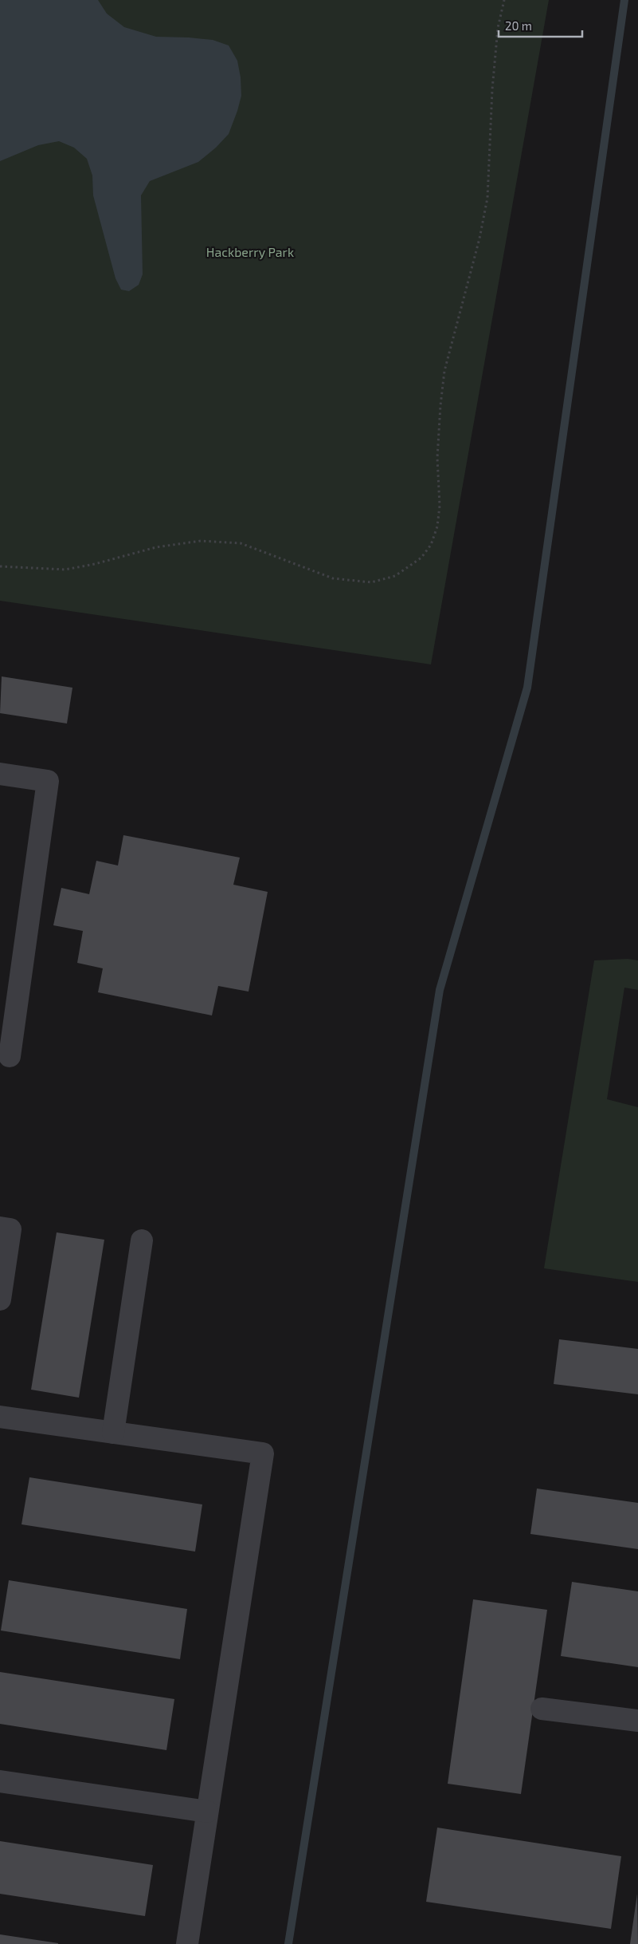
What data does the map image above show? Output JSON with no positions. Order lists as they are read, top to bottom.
{
  "parks": ["Hackberry Park"],
  "scale_bar": "20 m"
}
